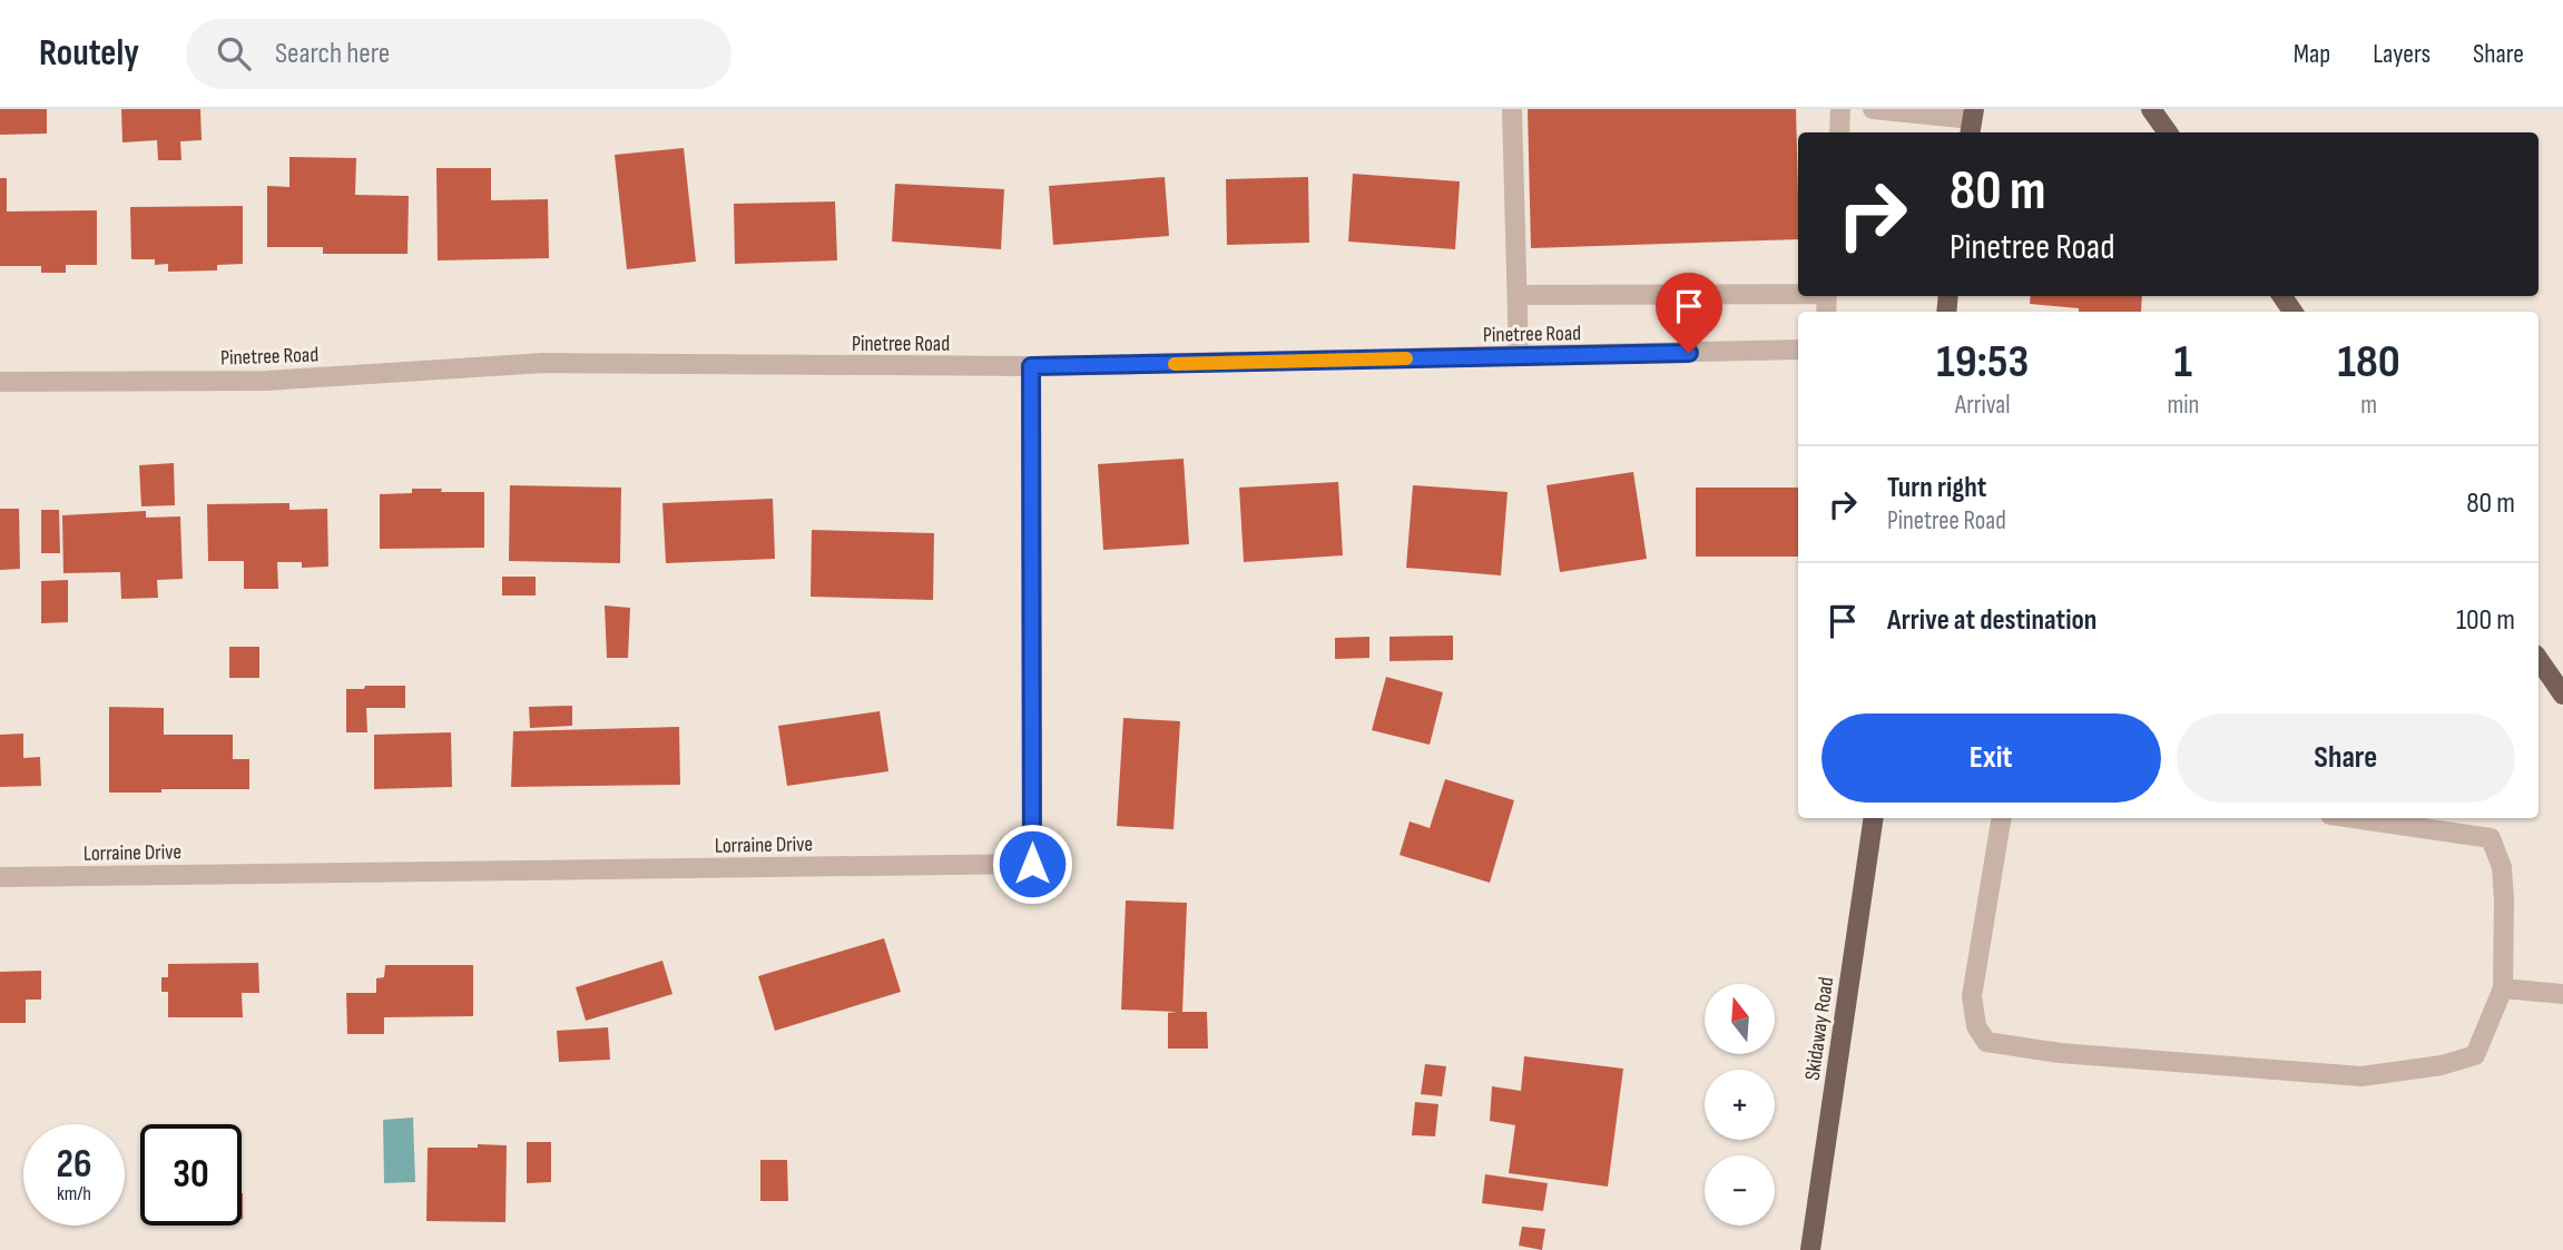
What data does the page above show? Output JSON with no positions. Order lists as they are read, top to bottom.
{
  "streets": {
    "main road": ["Skidaway Road"],
    "street": ["Pinetree Road", "Lorraine Drive"]
  },
  "crossings": [
    ["Pinetree Road", "Lorraine Drive"]
  ],
  "north": "top",
  "page": {
    "header": "Routely",
    "search": "Search here",
    "nav": ["Map", "Layers", "Share"],
    "turn": ["80 m", "Pinetree Road"],
    "eta": [
      "19:53",
      "Arrival",
      "1",
      "min",
      "180",
      "m"
    ],
    "list": [
      {
        "name": "Turn right",
        "note": "Pinetree Road",
        "value": "80 m"
      },
      {
        "name": "Arrive at destination",
        "value": "100 m"
      }
    ],
    "buttons": ["Exit", "Share"],
    "map_buttons": ["+", "−"],
    "speed": "26 km/h",
    "limit": "30"
  }
}
